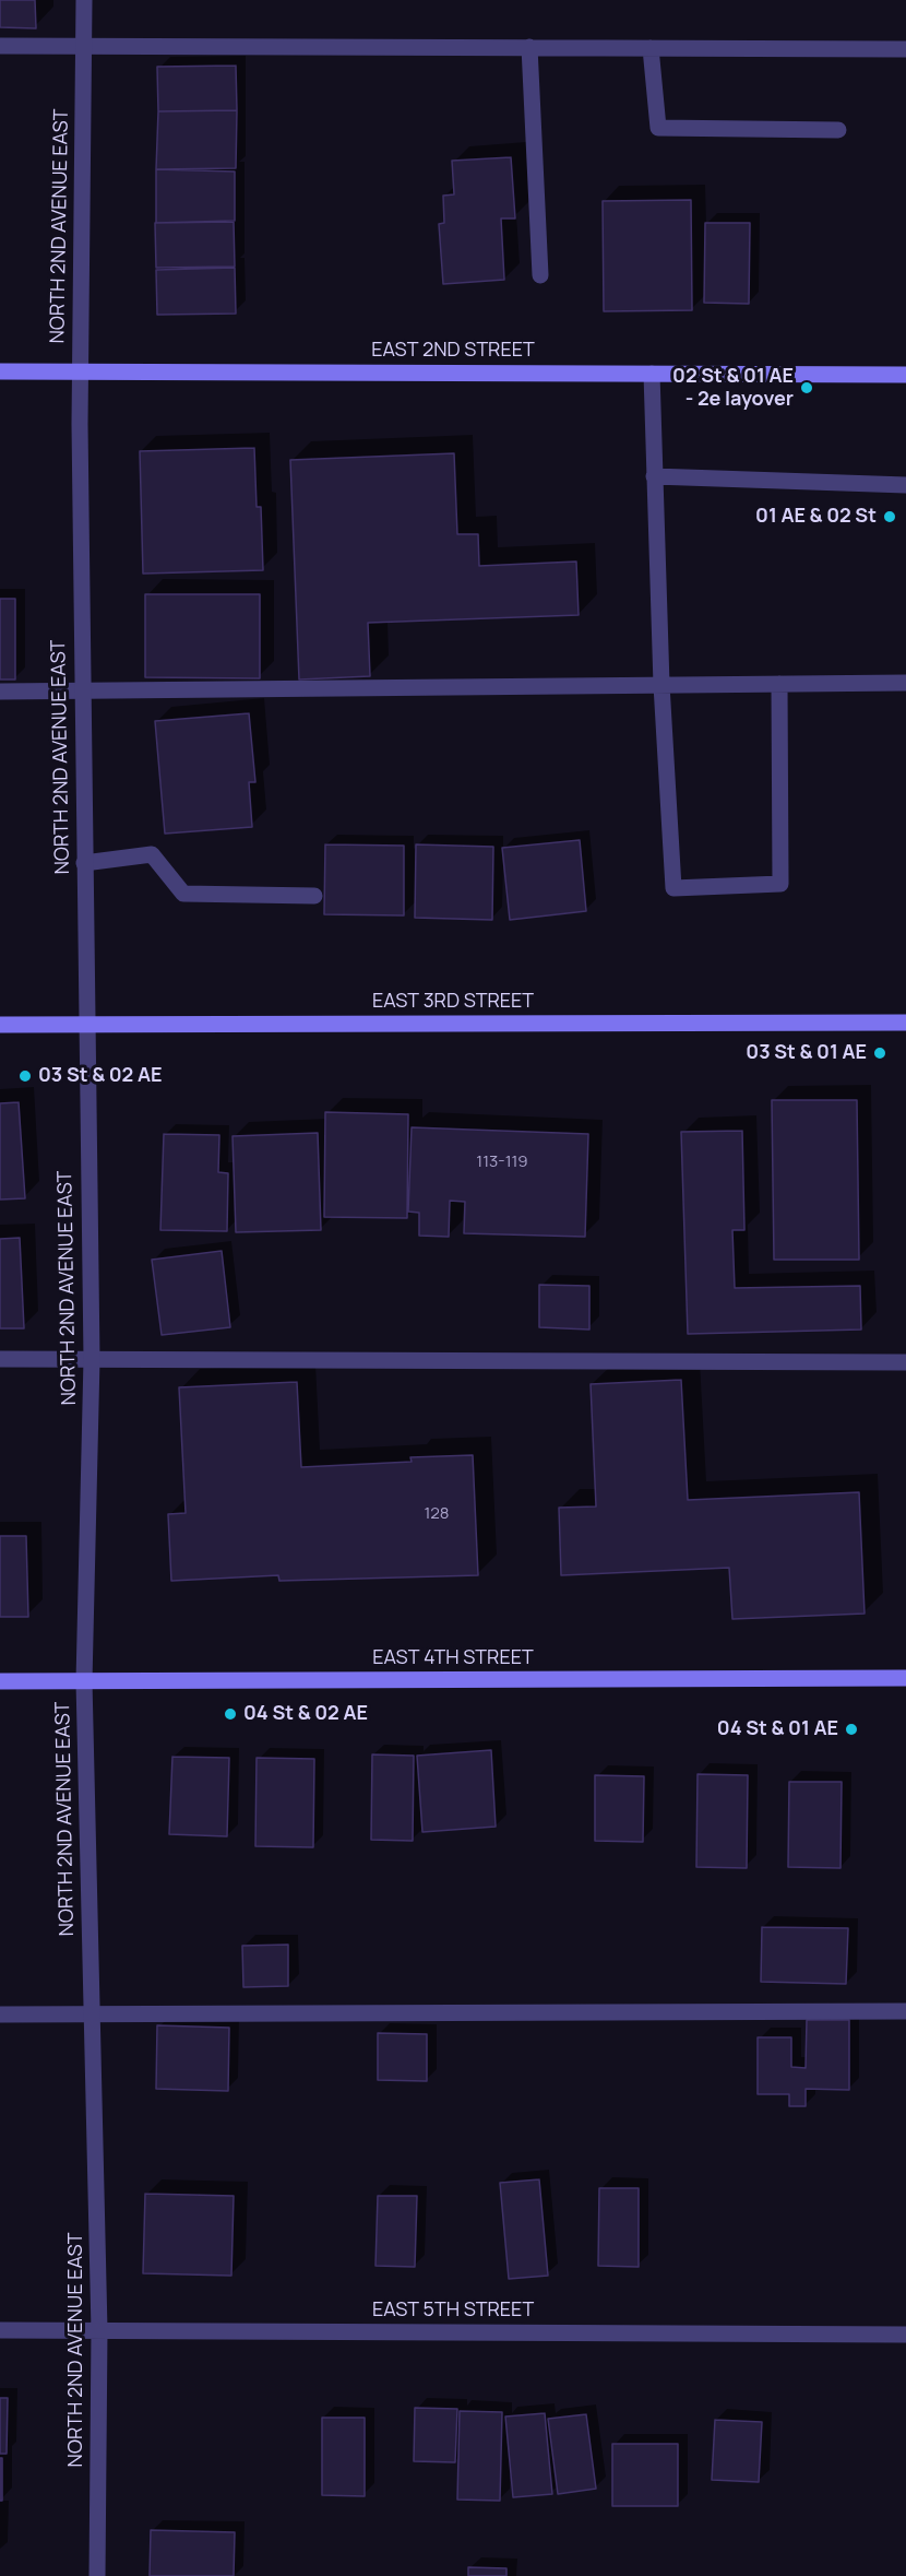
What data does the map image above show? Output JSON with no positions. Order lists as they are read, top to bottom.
{
  "streets": {
    "street": [
      "NORTH 2ND AVENUE EAST",
      "EAST 2ND STREET",
      "EAST 3RD STREET",
      "EAST 4TH STREET",
      "EAST 5TH STREET"
    ]
  },
  "crossings": [
    ["NORTH 2ND AVENUE EAST", "EAST 2ND STREET"],
    ["NORTH 2ND AVENUE EAST", "EAST 3RD STREET"],
    ["NORTH 2ND AVENUE EAST", "EAST 4TH STREET"],
    ["NORTH 2ND AVENUE EAST", "EAST 5TH STREET"]
  ],
  "places": [
    "02 St & 01 AE - 2e layover",
    "01 AE & 02 St",
    "03 St & 01 AE",
    "03 St & 02 AE",
    "04 St & 02 AE",
    "04 St & 01 AE"
  ],
  "house_numbers": ["113-119", "128"]
}
